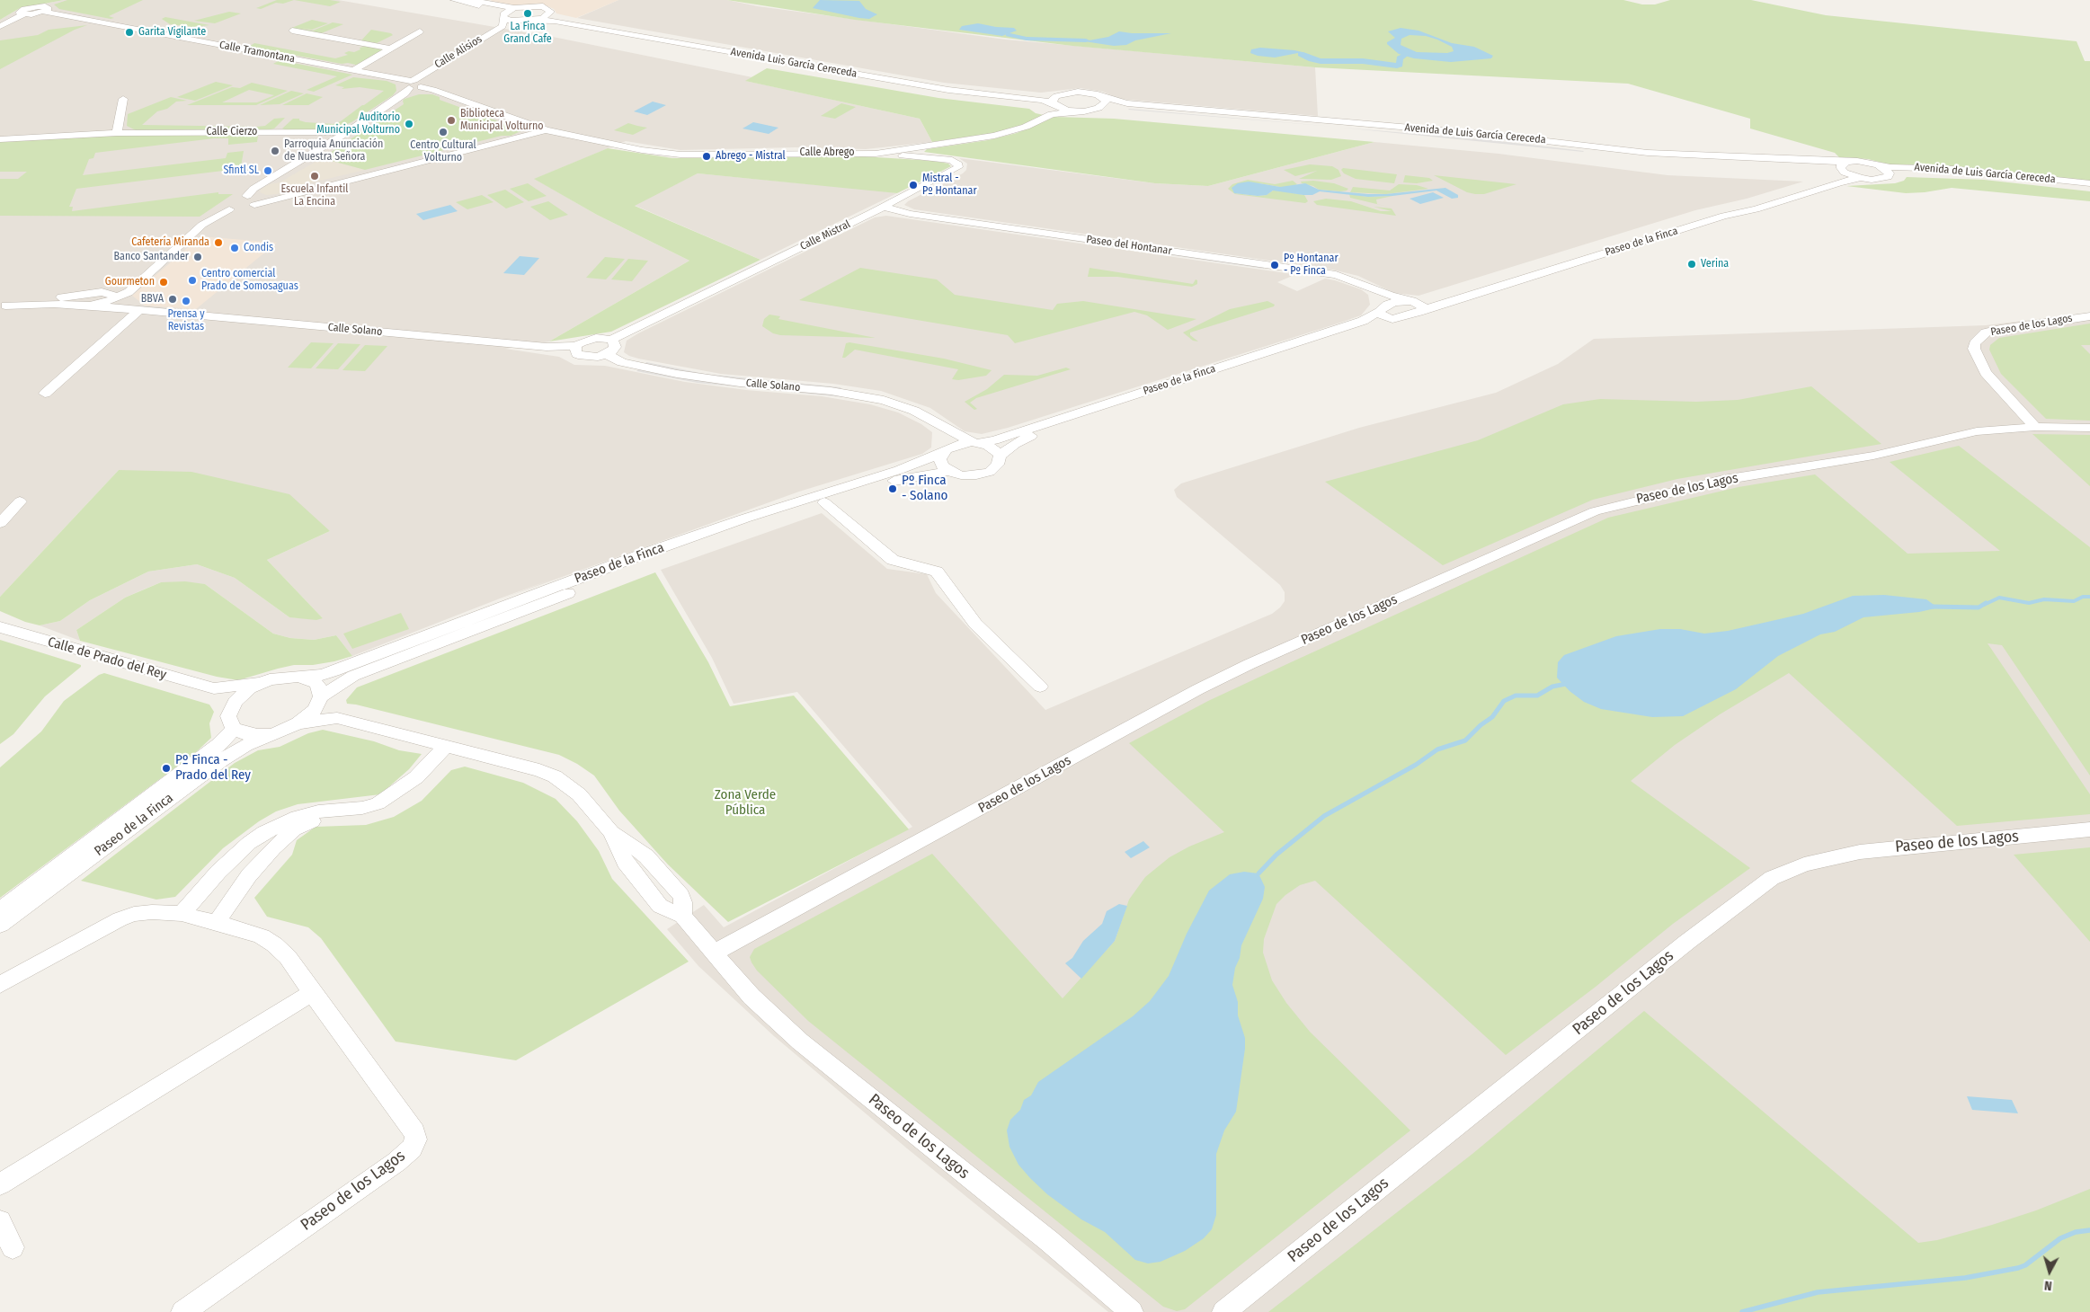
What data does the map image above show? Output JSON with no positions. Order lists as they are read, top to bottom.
{
  "streets": {
    "street": [
      "Calle Tramontana",
      "Calle Alisios",
      "Avenida Luis García Cereceda",
      "Calle Cierzo",
      "Avenida de Luis García Cereceda",
      "Calle Abrego",
      "Calle Mistral",
      "Paseo de la Finca",
      "Paseo del Hontanar",
      "Paseo de los Lagos",
      "Calle Solano",
      "Calle de Prado del Rey"
    ]
  },
  "crossings": [
    ["Calle Tramontana", "Calle Alisios"],
    ["Calle Tramontana", "Calle Abrego"],
    ["Calle Alisios", "Avenida Luis García Cereceda"],
    ["Calle Alisios", "Calle Cierzo"],
    ["Calle Alisios", "Calle Abrego"],
    ["Avenida Luis García Cereceda", "Avenida de Luis García Cereceda"],
    ["Avenida Luis García Cereceda", "Calle Abrego"],
    ["Avenida de Luis García Cereceda", "Calle Abrego"],
    ["Avenida de Luis García Cereceda", "Paseo de la Finca"],
    ["Calle Abrego", "Calle Mistral"],
    ["Calle Mistral", "Paseo del Hontanar"],
    ["Calle Mistral", "Calle Solano"],
    ["Paseo de la Finca", "Paseo del Hontanar"],
    ["Paseo de la Finca", "Paseo de los Lagos"],
    ["Paseo de la Finca", "Calle Solano"],
    ["Paseo de la Finca", "Calle de Prado del Rey"]
  ],
  "parks": ["Zona Verde Pública"],
  "places": [
    "La Finca Grand Cafe",
    "Garita Vigilante",
    "Biblioteca Municipal Volturno",
    "Auditorio Municipal Volturno",
    "Centro Cultural Volturno",
    "Parroquia Anunciación de Nuestra Señora",
    "Abrego - Mistral",
    "Sfintl SL",
    "Escuela Infantil La Encina",
    "Mistral - Pº Hontanar",
    "Cafetería Miranda",
    "Condis",
    "Banco Santander",
    "Verina",
    "Pº Hontanar - Pº Finca",
    "Centro comercial Prado de Somosaguas",
    "Gourmeton",
    "BBVA",
    "Prensa y Revistas",
    "Pº Finca - Solano",
    "Pº Finca - Prado del Rey"
  ],
  "north": "bottom"
}
